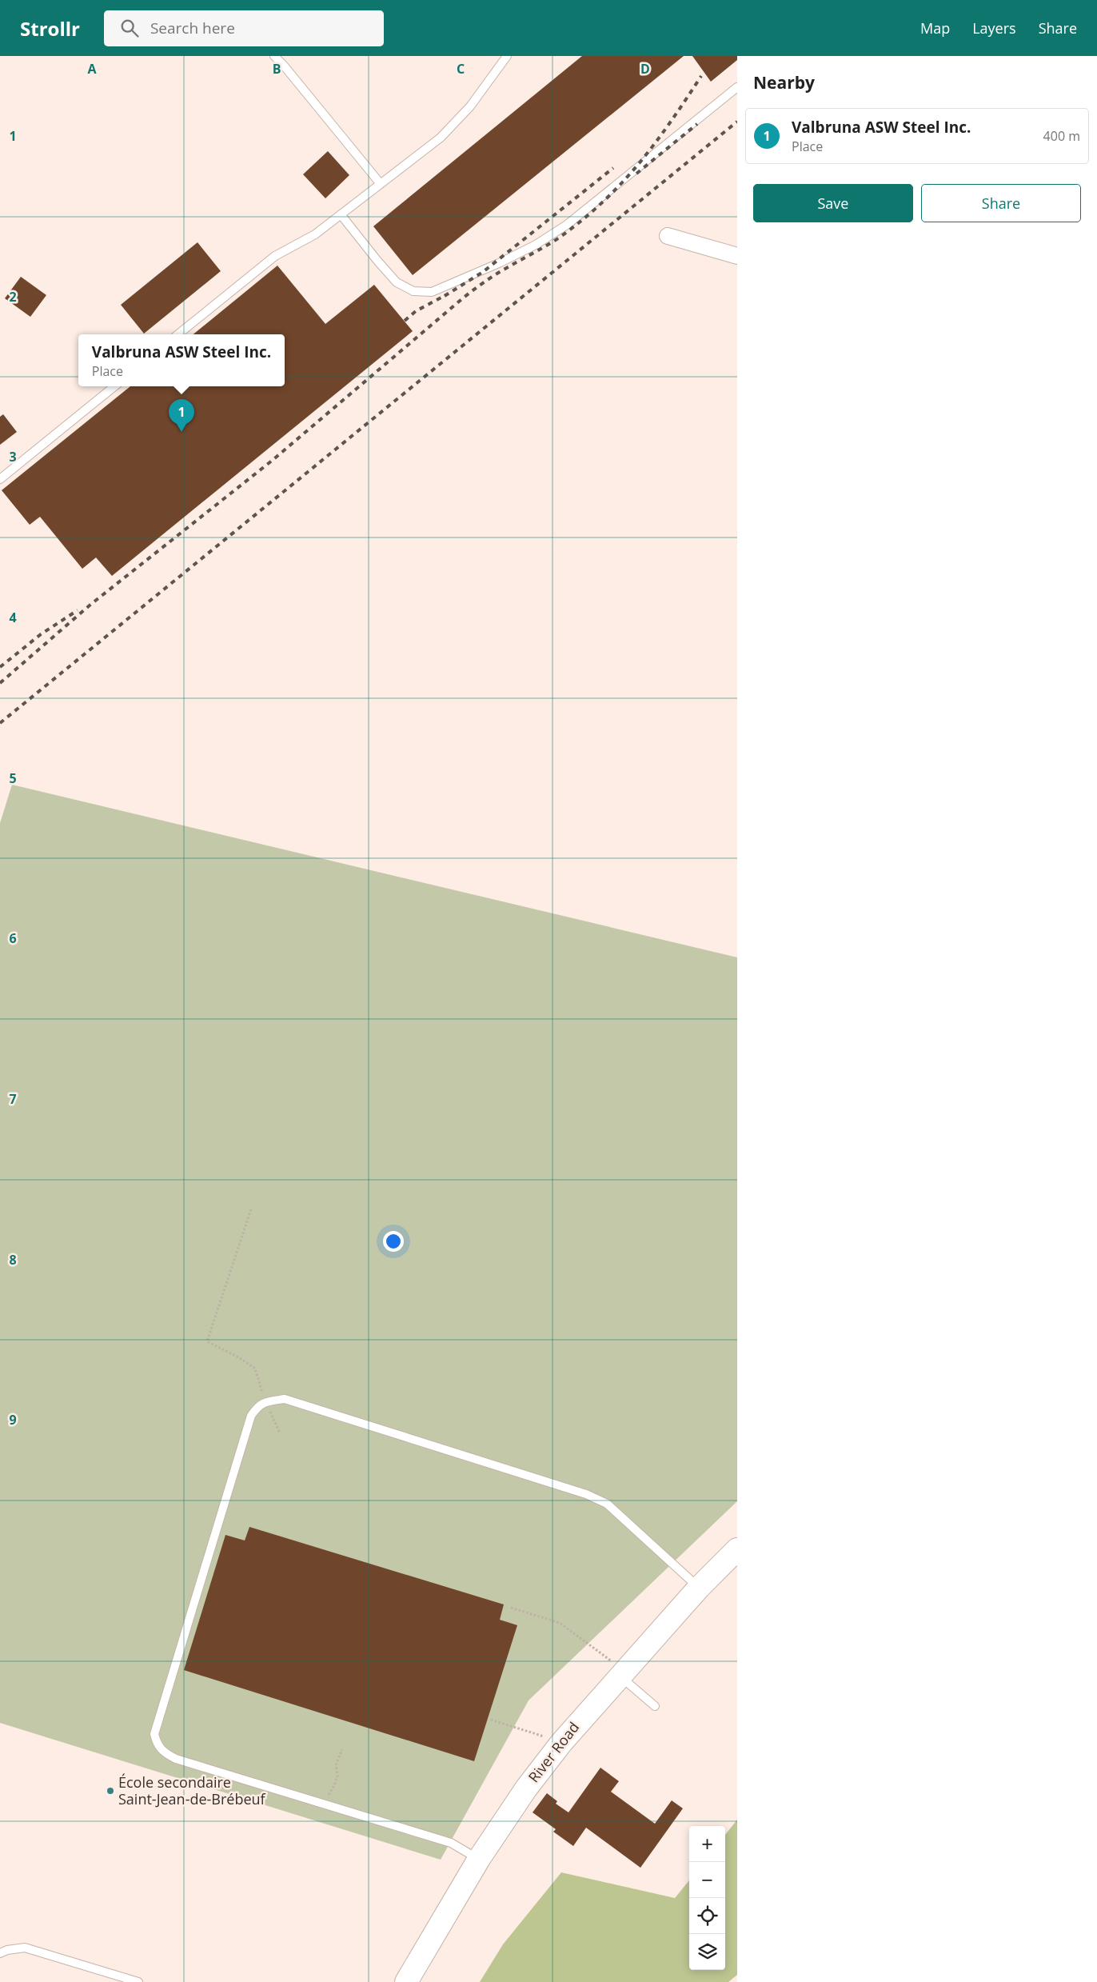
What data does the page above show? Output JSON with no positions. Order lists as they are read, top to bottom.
{
  "streets": {
    "street": ["River Road"]
  },
  "places": ["École secondaire Saint-Jean-de-Brébeuf"],
  "page": {
    "header": "Strollr",
    "search": "Search here",
    "nav": ["Map", "Layers", "Share"],
    "heading": "Nearby",
    "list": [
      {
        "mark": "1",
        "name": "Valbruna ASW Steel Inc.",
        "note": "Place",
        "value": "400 m"
      }
    ],
    "buttons": ["Save", "Share"],
    "popup": ["Valbruna ASW Steel Inc.", "Place"],
    "pins": "1",
    "map_buttons": ["+", "−"]
  },
  "grid": {
    "columns": [
      "A",
      "B",
      "C",
      "D"
    ],
    "rows": [
      "1",
      "2",
      "3",
      "4",
      "5",
      "6",
      "7",
      "8",
      "9"
    ]
  }
}
